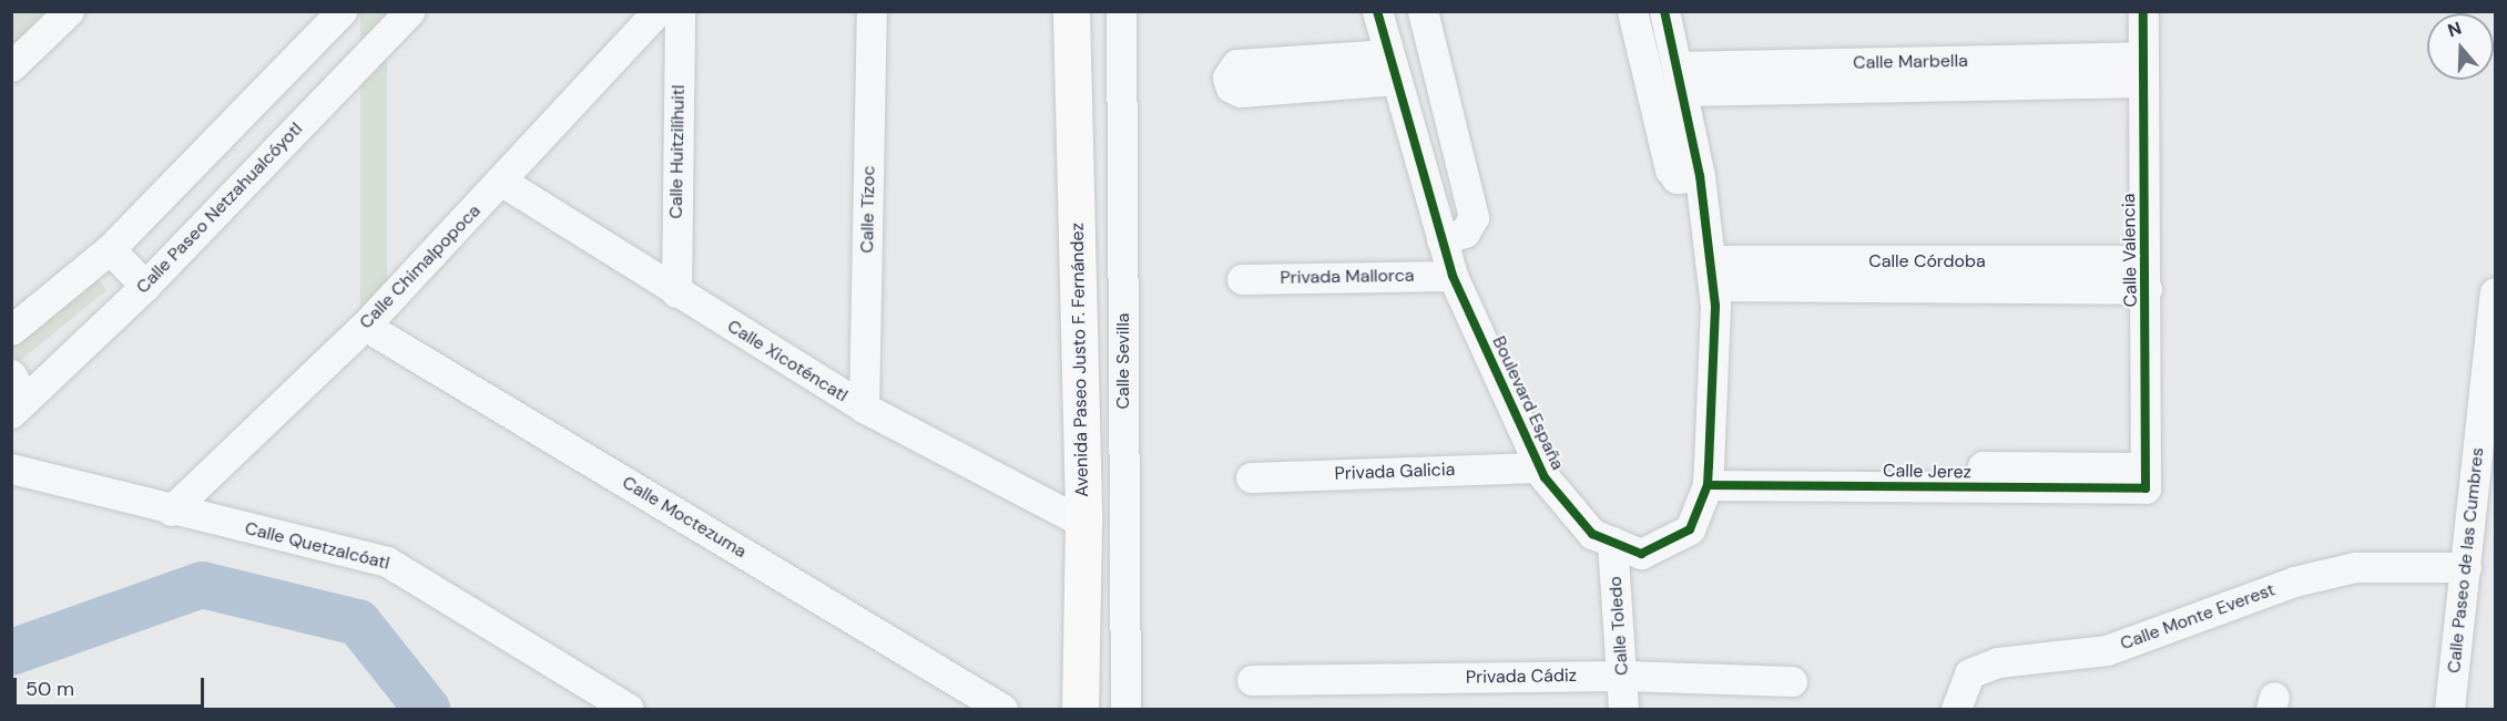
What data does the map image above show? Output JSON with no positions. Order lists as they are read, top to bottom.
{
  "streets": {
    "street": [
      "Calle Marbella",
      "Calle Huitzilíhuitl",
      "Calle Paseo Netzahualcóyotl",
      "Calle Tízoc",
      "Calle Valencia",
      "Calle Córdoba",
      "Calle Chimalpopoca",
      "Privada Mallorca",
      "Avenida Paseo Justo F. Fernández",
      "Calle Xicoténcatl",
      "Calle Sevilla",
      "Boulevard España",
      "Privada Galicia",
      "Calle Jerez",
      "Calle Moctezuma",
      "Calle Quetzalcóatl",
      "Calle Paseo de las Cumbres",
      "Calle Monte Everest",
      "Calle Toledo",
      "Privada Cádiz"
    ]
  },
  "crossings": [
    ["Calle Marbella", "Calle Valencia"],
    ["Calle Marbella", "Boulevard España"],
    ["Calle Huitzilíhuitl", "Calle Xicoténcatl"],
    ["Calle Tízoc", "Calle Xicoténcatl"],
    ["Calle Valencia", "Calle Córdoba"],
    ["Calle Valencia", "Calle Jerez"],
    ["Calle Córdoba", "Boulevard España"],
    ["Calle Chimalpopoca", "Calle Xicoténcatl"],
    ["Calle Chimalpopoca", "Calle Moctezuma"],
    ["Calle Chimalpopoca", "Calle Quetzalcóatl"],
    ["Privada Mallorca", "Boulevard España"],
    ["Avenida Paseo Justo F. Fernández", "Calle Xicoténcatl"],
    ["Boulevard España", "Privada Galicia"],
    ["Boulevard España", "Calle Jerez"],
    ["Boulevard España", "Calle Toledo"],
    ["Calle Paseo de las Cumbres", "Calle Monte Everest"],
    ["Calle Toledo", "Privada Cádiz"]
  ],
  "scale_bar": "50 m",
  "north": "top"
}
